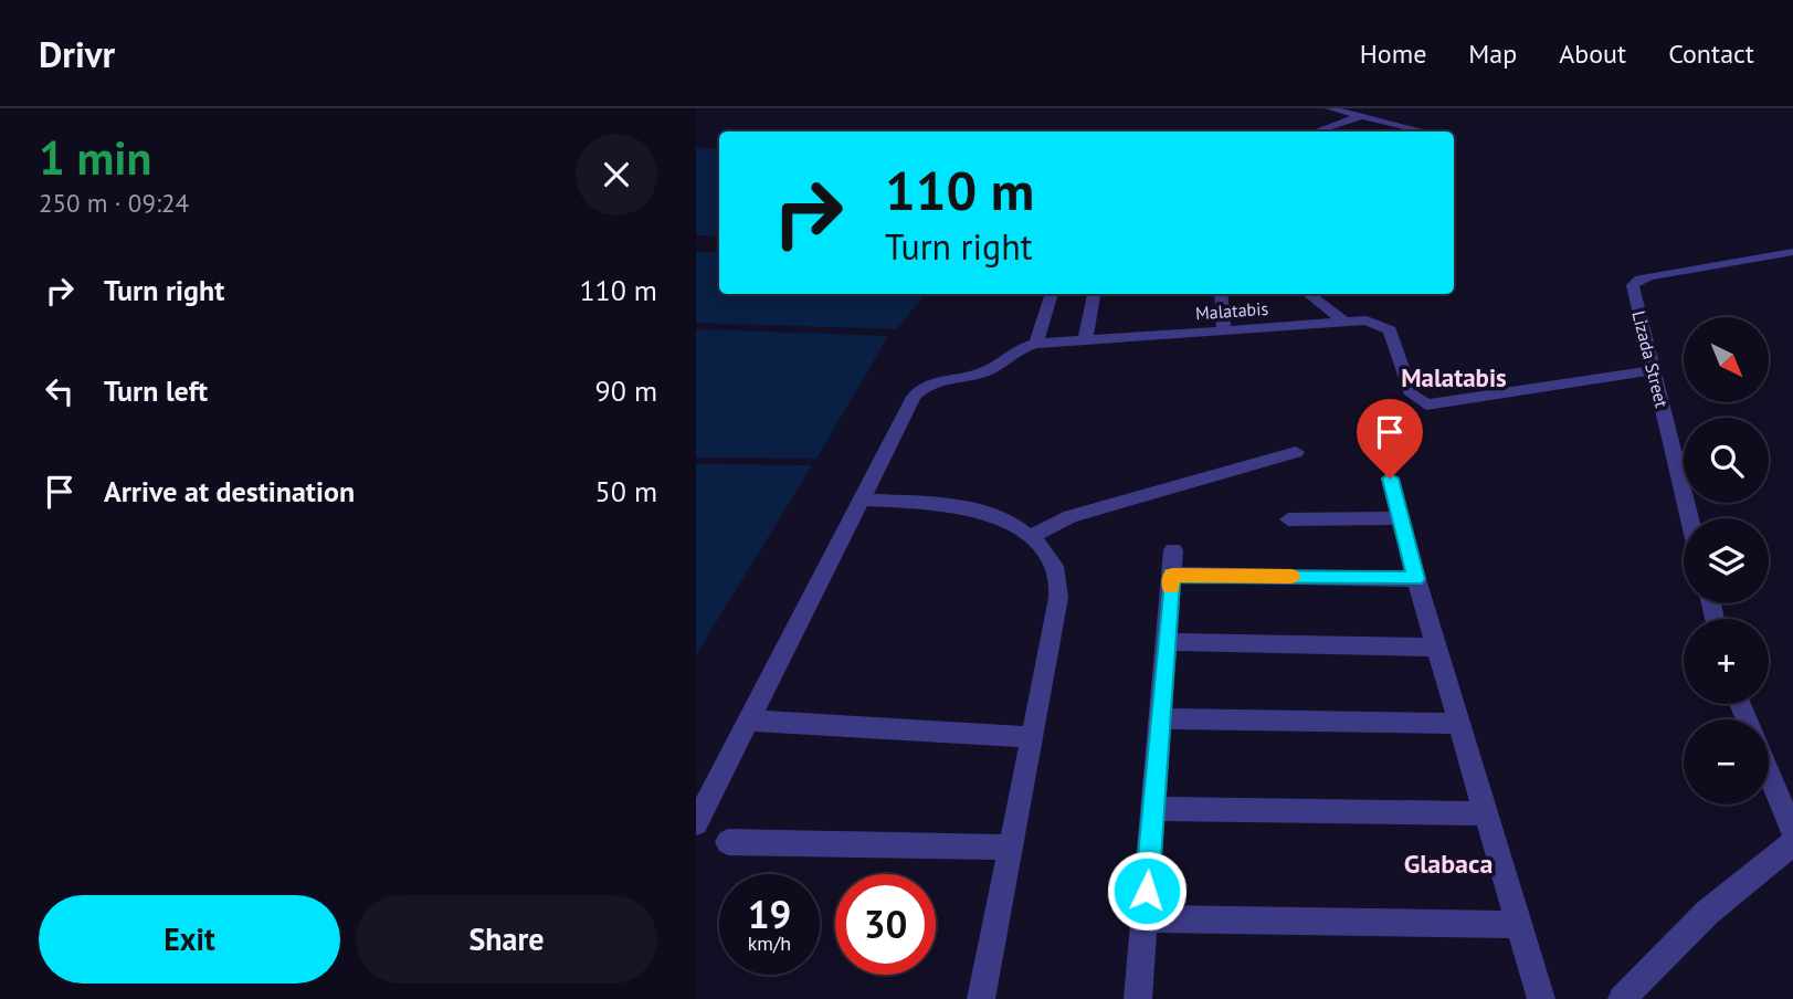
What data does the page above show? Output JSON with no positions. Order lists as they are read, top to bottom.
{
  "streets": {
    "street": ["Malatabis", "Lizada Street"]
  },
  "crossings": [
    ["Malatabis", "Lizada Street"]
  ],
  "districts": ["Malatabis", "Glabaca"],
  "north": "bottom right",
  "page": {
    "header": "Drivr",
    "nav": [
      "Home",
      "Map",
      "About",
      "Contact"
    ],
    "heading": ["1 min", "250 m · 09:24"],
    "turn": ["110 m", "Turn right"],
    "list": [
      {
        "name": "Turn right",
        "value": "110 m"
      },
      {
        "name": "Turn left",
        "value": "90 m"
      },
      {
        "name": "Arrive at destination",
        "value": "50 m"
      }
    ],
    "map_buttons": ["+", "−"],
    "speed": "19 km/h",
    "limit": "30",
    "buttons": ["Exit", "Share"]
  }
}
